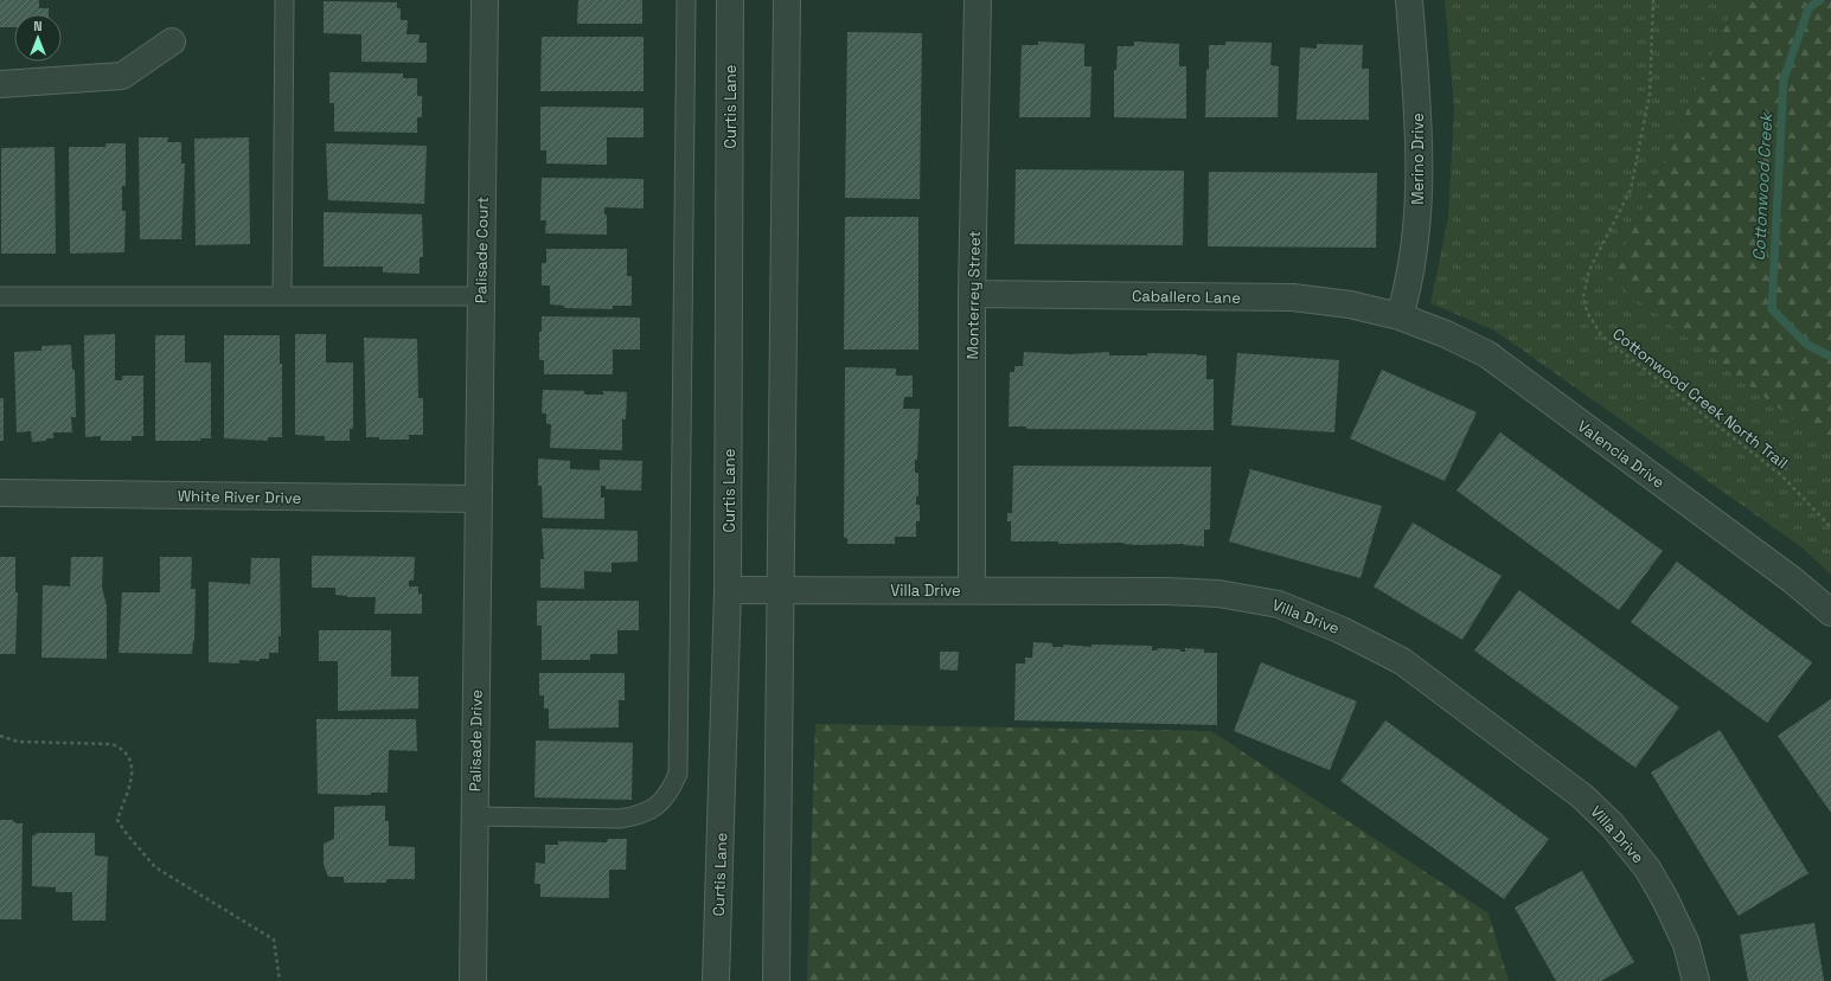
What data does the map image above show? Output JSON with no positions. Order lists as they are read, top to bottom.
{
  "streets": {
    "street": [
      "Curtis Lane",
      "Merino Drive",
      "Palisade Court",
      "Monterrey Street",
      "Caballero Lane",
      "Valencia Drive",
      "White River Drive",
      "Villa Drive",
      "Palisade Drive"
    ],
    "path": ["Cottonwood Creek North Trail"]
  },
  "crossings": [
    ["Curtis Lane", "Villa Drive"],
    ["Merino Drive", "Caballero Lane"],
    ["Merino Drive", "Valencia Drive"],
    ["Palisade Court", "White River Drive"],
    ["Palisade Court", "Palisade Drive"],
    ["Monterrey Street", "Caballero Lane"],
    ["Monterrey Street", "Villa Drive"],
    ["Caballero Lane", "Valencia Drive"],
    ["White River Drive", "Palisade Drive"]
  ],
  "water": ["Cottonwood Creek"],
  "north": "top"
}
